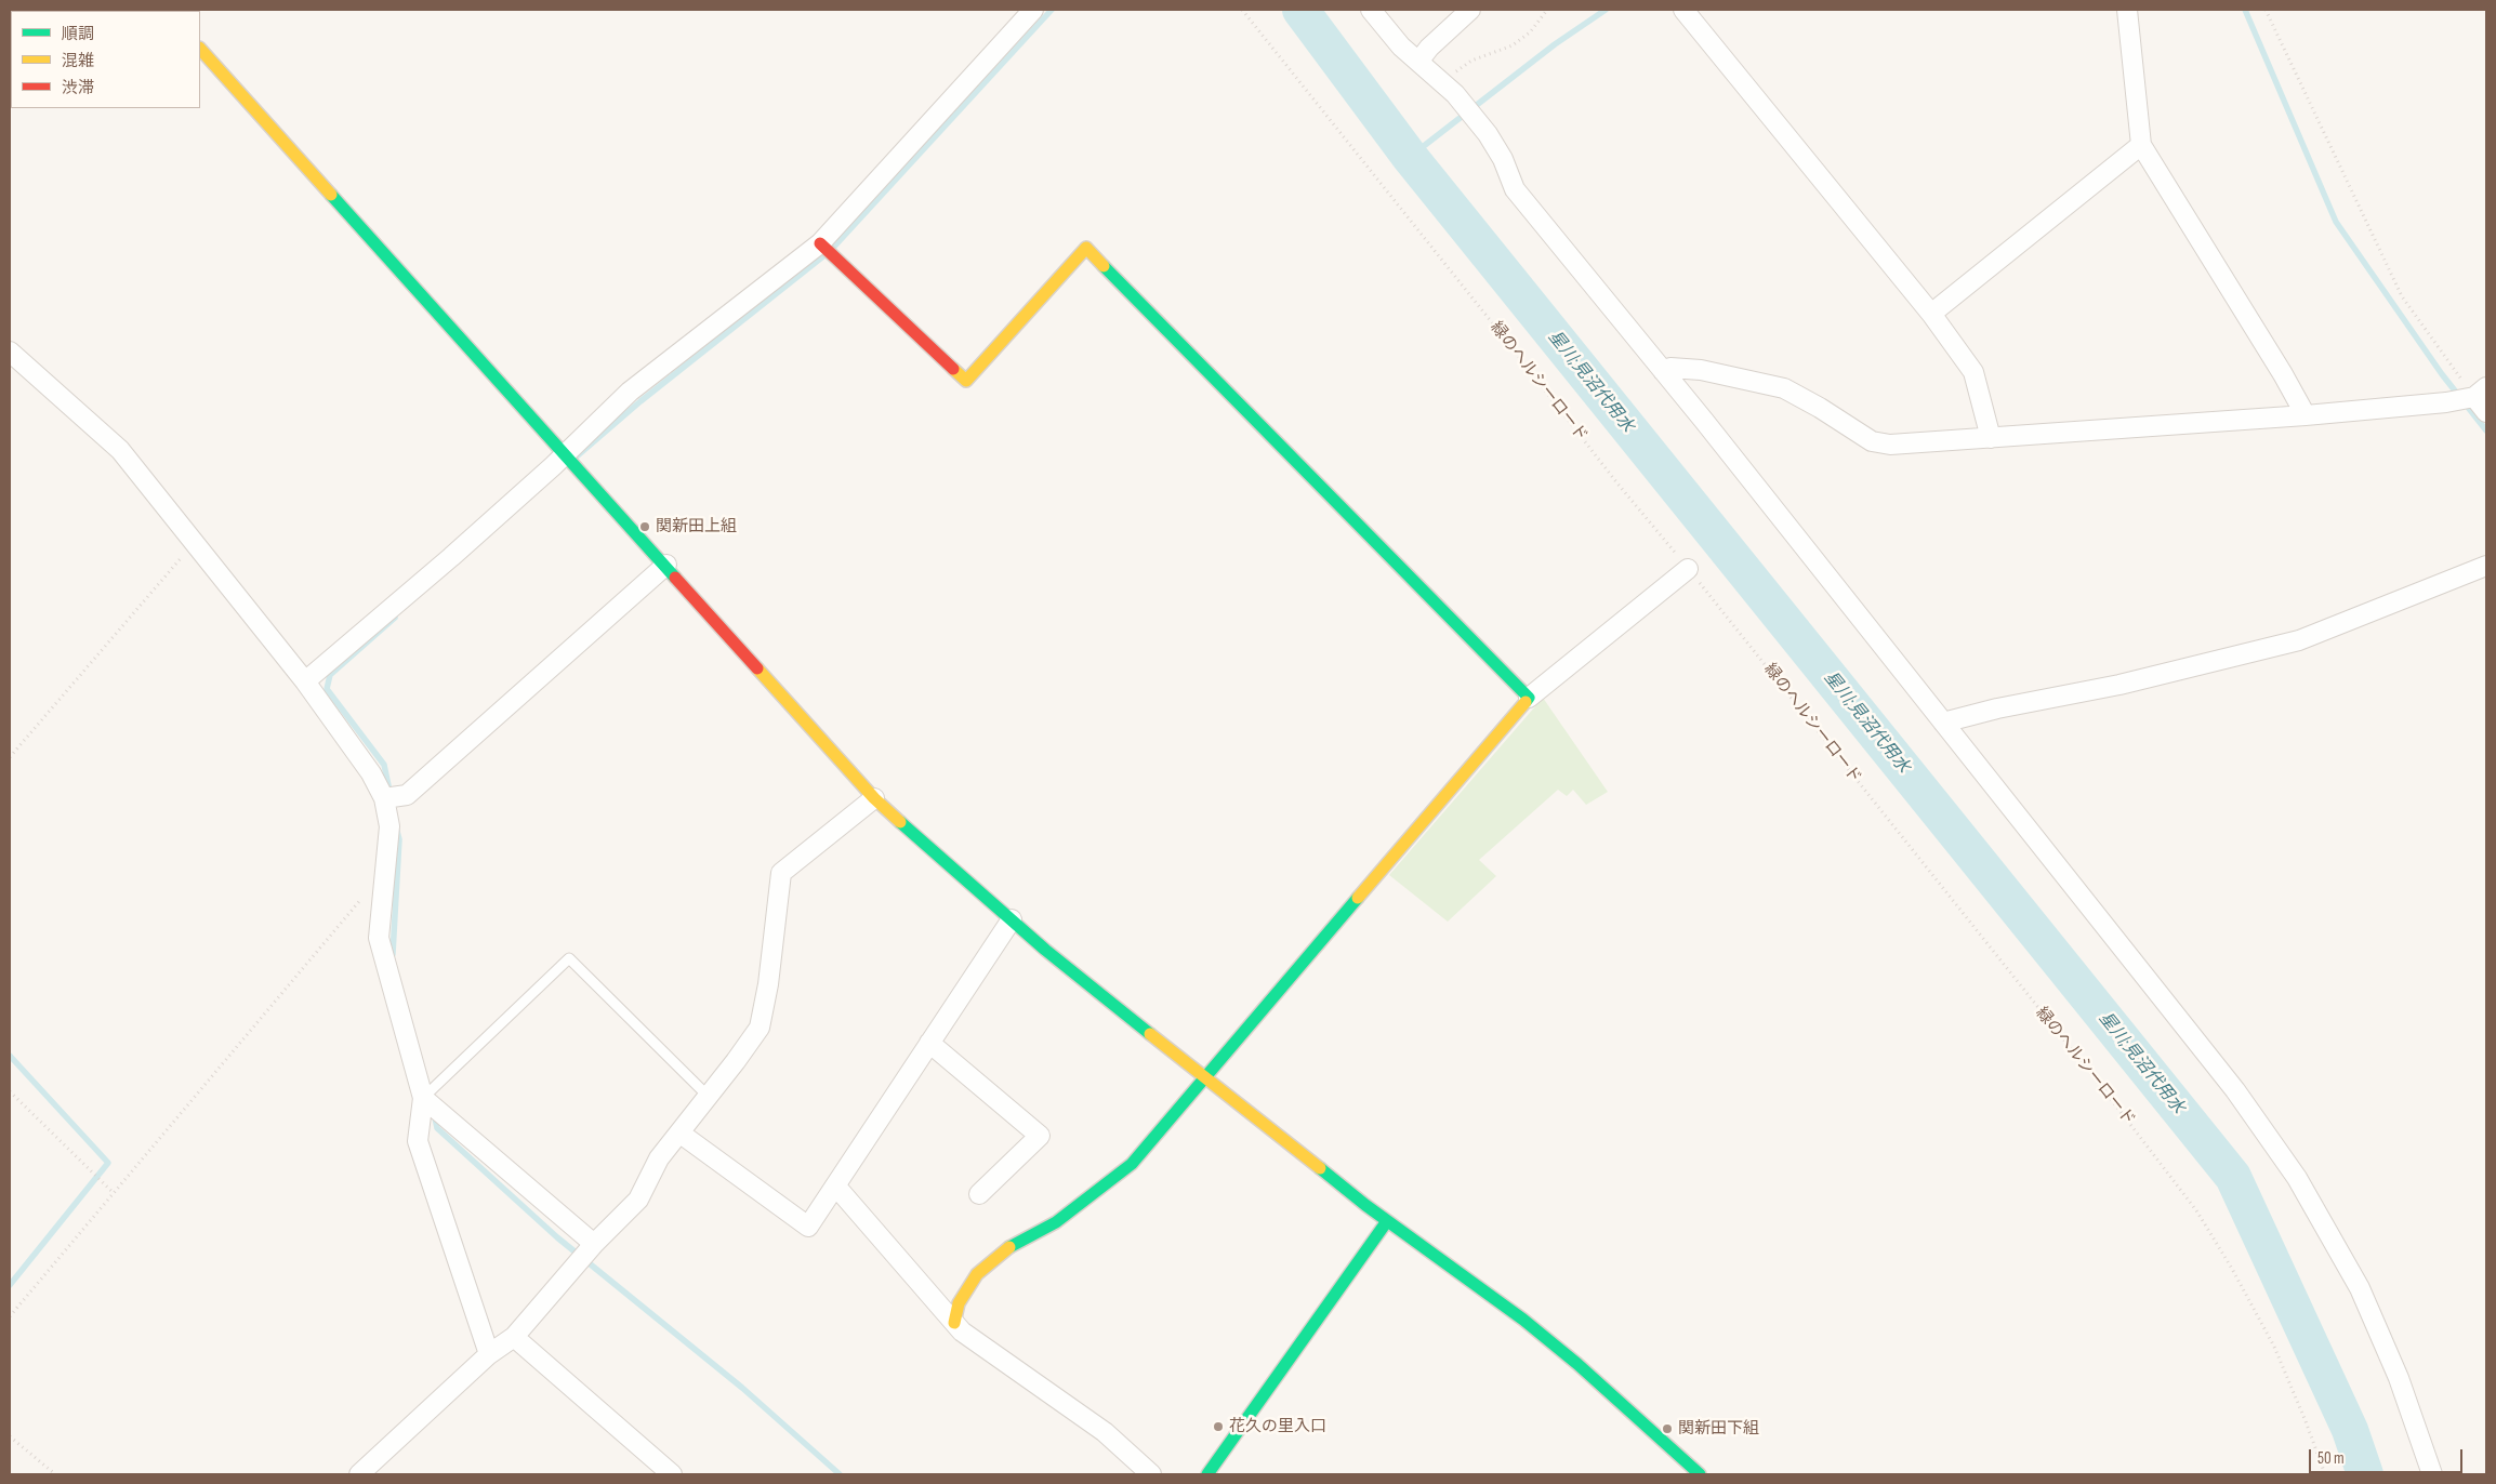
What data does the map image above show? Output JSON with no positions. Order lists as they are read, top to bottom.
{
  "streets": {
    "path": ["緑のヘルシーロード"]
  },
  "water": ["星川;見沼代用水"],
  "places": ["関新田上組", "花久の里入口", "関新田下組"],
  "legend": ["順調", "混雑", "渋滞"],
  "scale_bar": "50 m"
}
